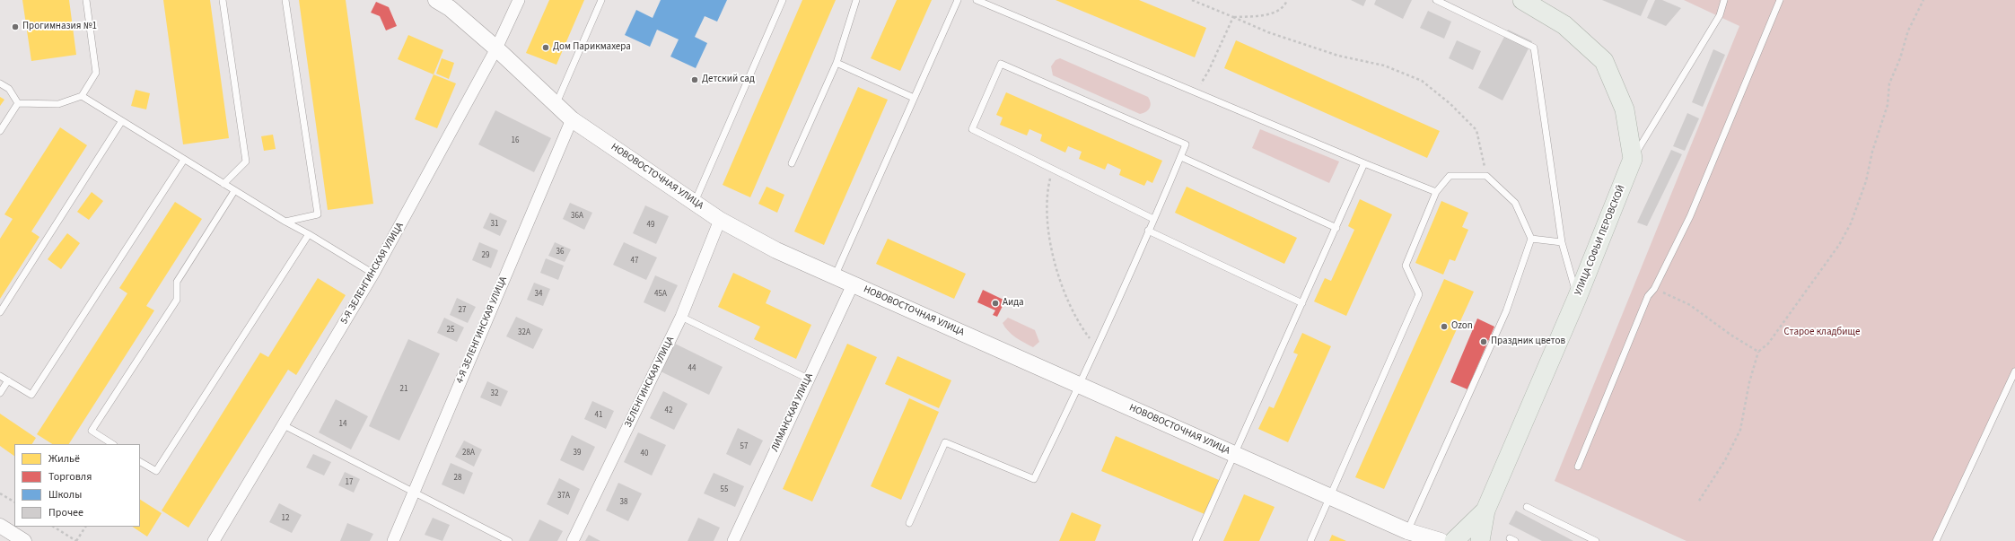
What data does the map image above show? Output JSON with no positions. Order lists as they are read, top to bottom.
{
  "streets": {
    "main road": ["НОВОВОСТОЧНАЯ УЛИЦА", "УЛИЦА СОФЬИ ПЕРОВСКОЙ"],
    "street": [
      "5-Я ЗЕЛЕНГИНСКАЯ УЛИЦА",
      "4-Я ЗЕЛЕНГИНСКАЯ УЛИЦА",
      "ЗЕЛЕНГИНСКАЯ УЛИЦА",
      "ЛИМАНСКАЯ УЛИЦА"
    ]
  },
  "crossings": [
    ["НОВОВОСТОЧНАЯ УЛИЦА", "5-Я ЗЕЛЕНГИНСКАЯ УЛИЦА"],
    ["НОВОВОСТОЧНАЯ УЛИЦА", "4-Я ЗЕЛЕНГИНСКАЯ УЛИЦА"],
    ["НОВОВОСТОЧНАЯ УЛИЦА", "ЗЕЛЕНГИНСКАЯ УЛИЦА"],
    ["НОВОВОСТОЧНАЯ УЛИЦА", "ЛИМАНСКАЯ УЛИЦА"]
  ],
  "parks": ["Старое кладбище"],
  "places": [
    "Прогимназия №1",
    "Дом Парикмахера",
    "Детский сад",
    "Аида",
    "Ozon",
    "Праздник цветов"
  ],
  "house_numbers": [
    "16",
    "36А",
    "31",
    "49",
    "36",
    "29",
    "47",
    "34",
    "45А",
    "27",
    "25",
    "32А",
    "44",
    "21",
    "32",
    "42",
    "41",
    "14",
    "57",
    "28А",
    "39",
    "40",
    "28",
    "17",
    "55",
    "37А",
    "38",
    "12"
  ],
  "legend": [
    "Жильё",
    "Торговля",
    "Школы",
    "Прочее"
  ]
}
